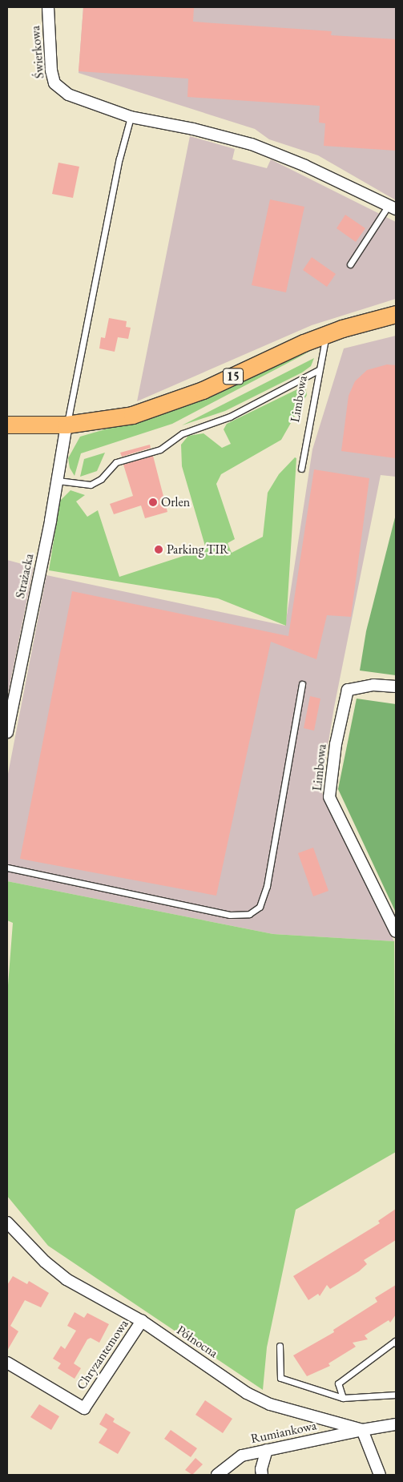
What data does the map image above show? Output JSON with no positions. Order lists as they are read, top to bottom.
{
  "streets": {
    "main road": ["15"],
    "street": [
      "Świerkowa",
      "Limbowa",
      "Strażacka",
      "Północna",
      "Chryzantemowa",
      "Rumiankowa"
    ]
  },
  "crossings": [
    ["15", "Limbowa"],
    ["15", "Strażacka"],
    ["Północna", "Chryzantemowa"],
    ["Północna", "Rumiankowa"]
  ],
  "places": ["Orlen", "Parking TIR"]
}
